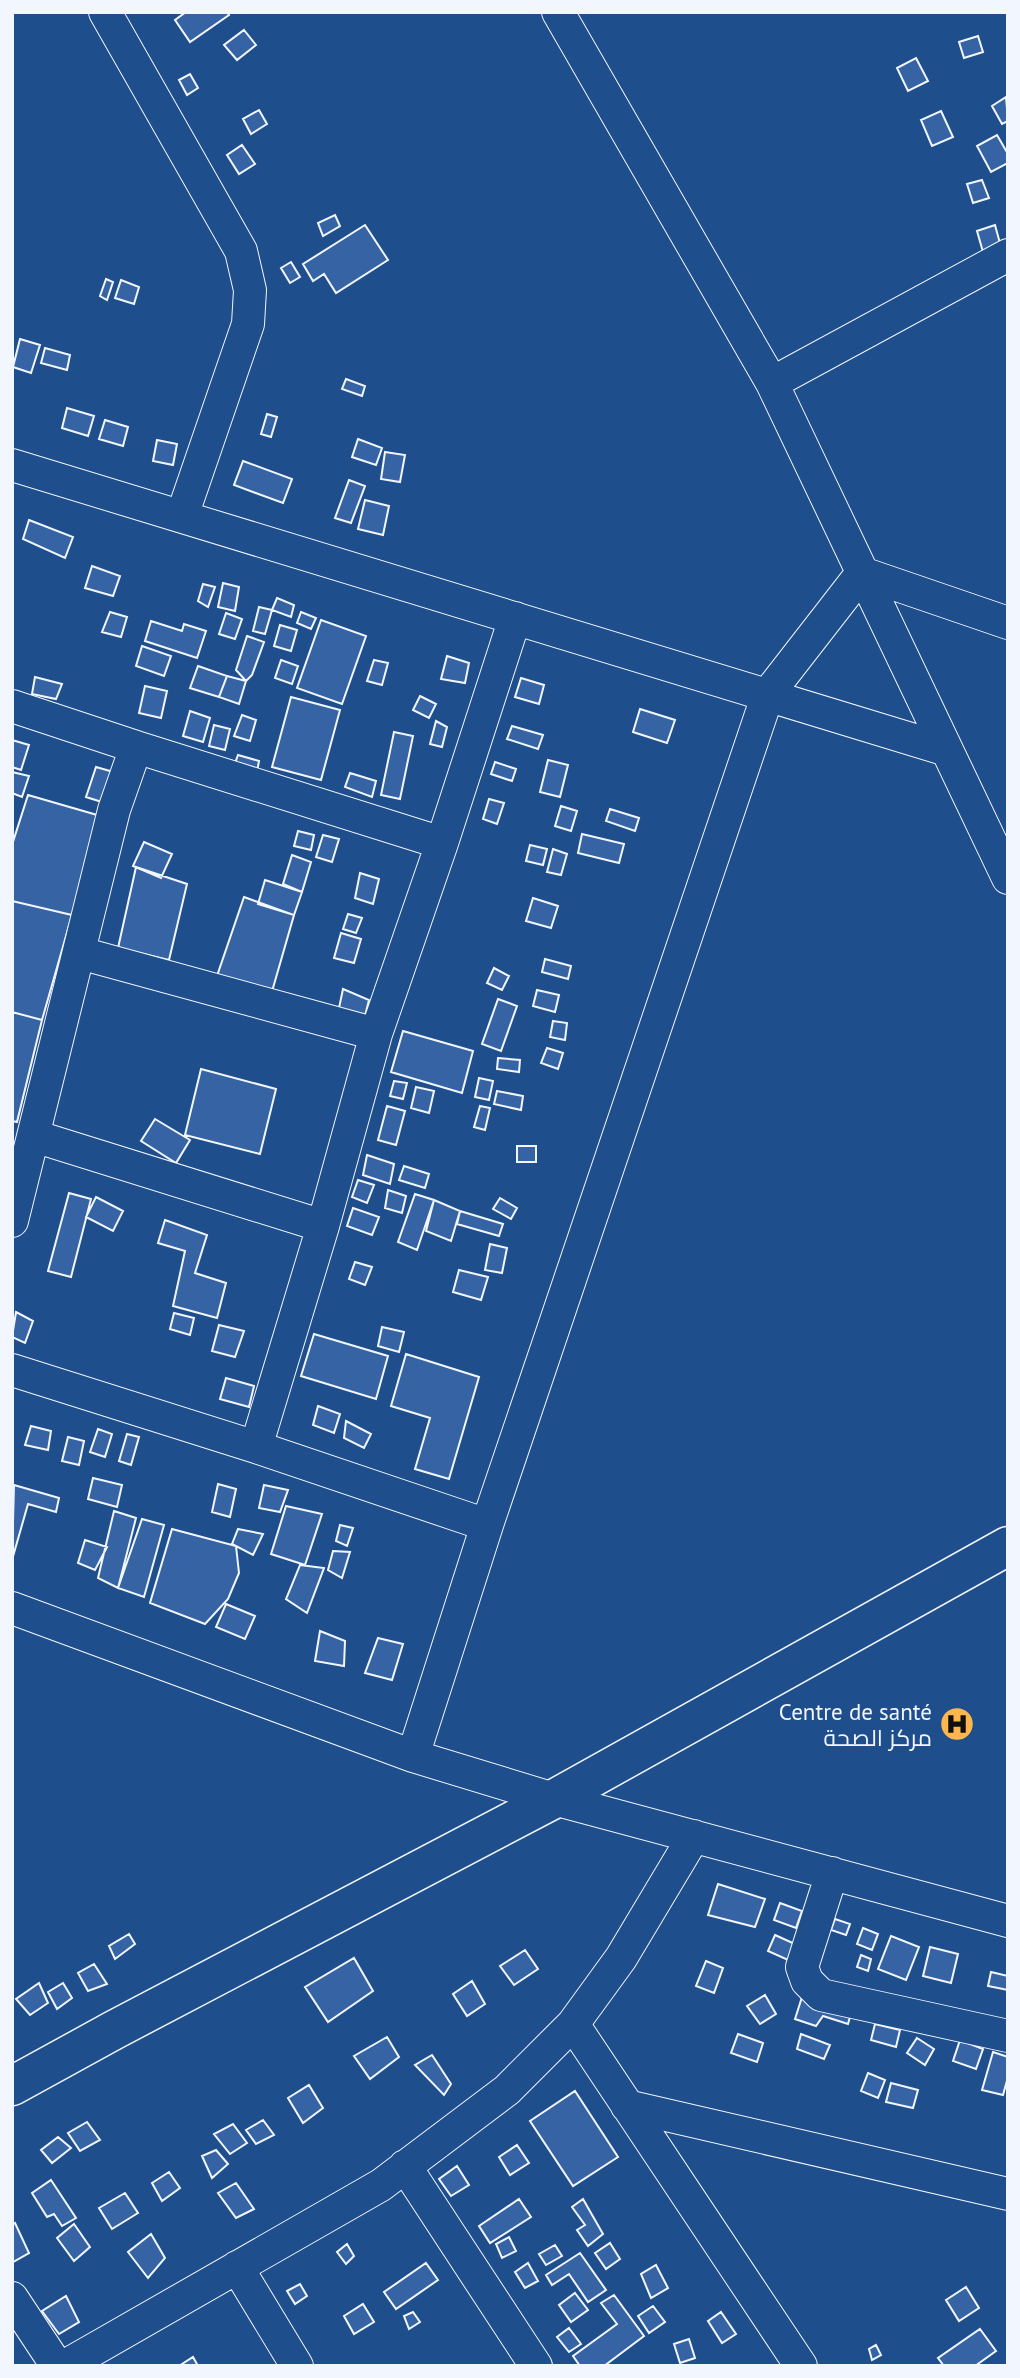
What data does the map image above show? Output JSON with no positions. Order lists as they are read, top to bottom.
{
  "places": {
    "hospital": ["Centre de santé مركز الصحة"]
  }
}
